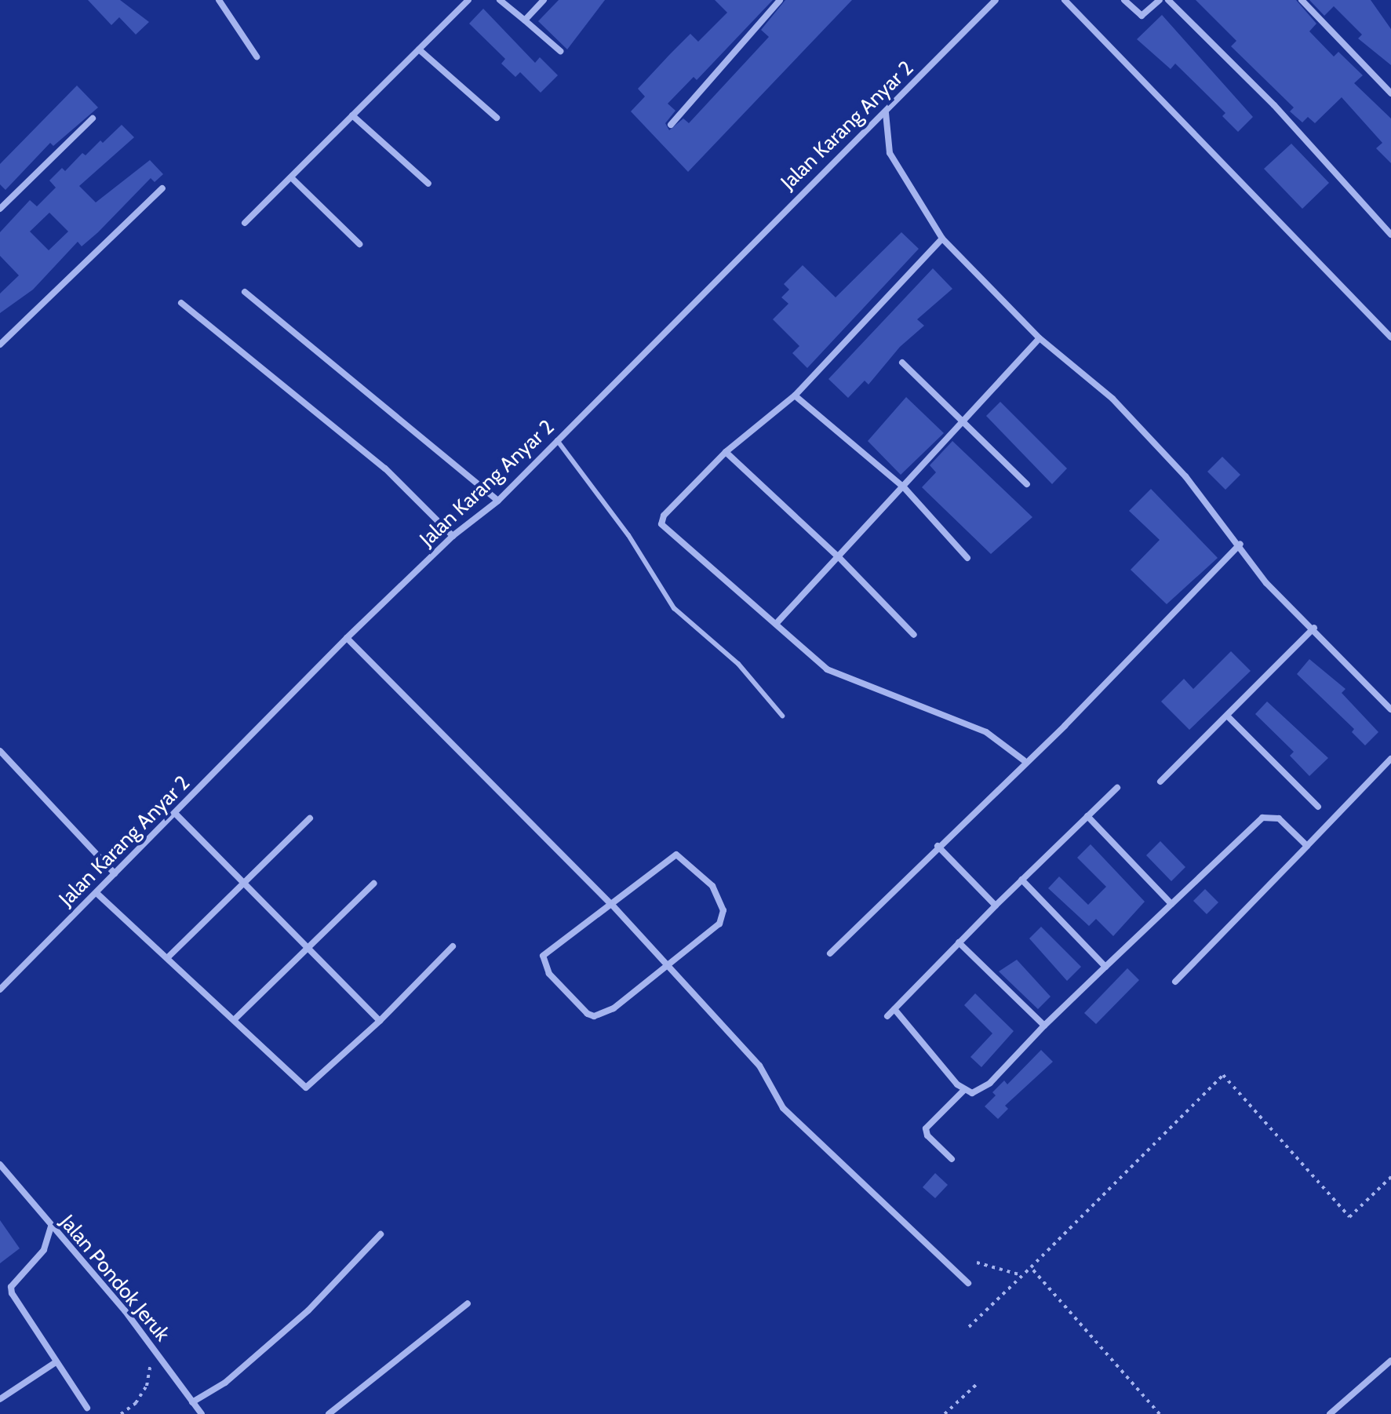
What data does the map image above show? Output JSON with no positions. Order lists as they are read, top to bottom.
{
  "streets": {
    "street": ["Jalan Karang Anyar 2", "Jalan Pondok Jeruk"]
  }
}
